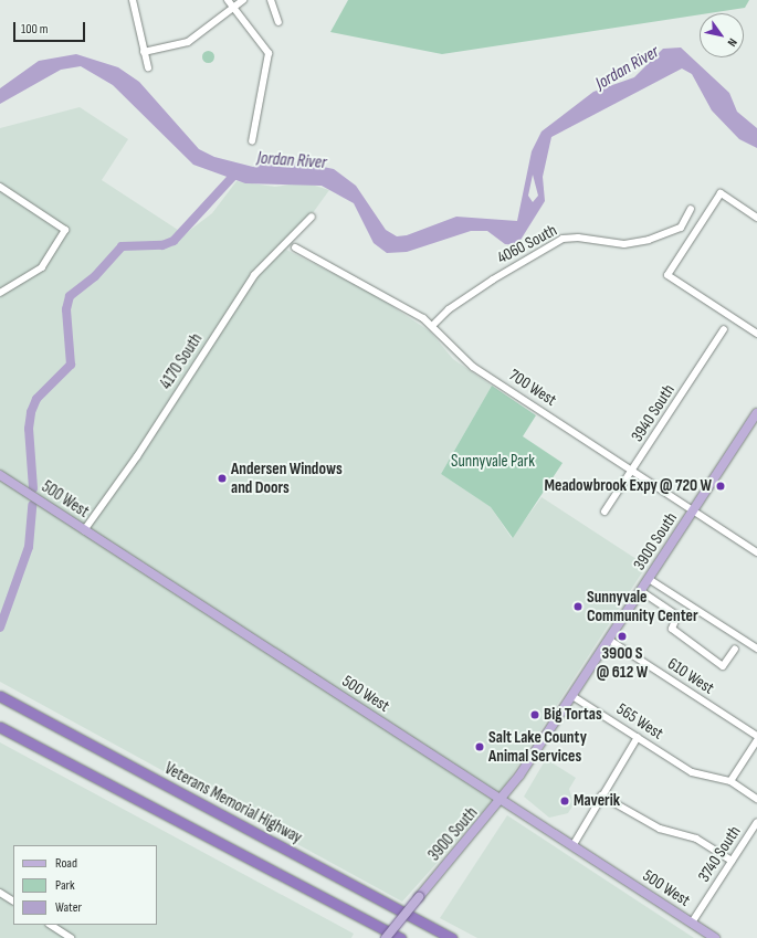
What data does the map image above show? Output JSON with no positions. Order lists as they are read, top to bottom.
{
  "streets": {
    "highway": ["Veterans Memorial Highway"],
    "main road": ["500 West", "3900 South"],
    "street": [
      "4060 South",
      "4170 South",
      "700 West",
      "3940 South",
      "610 West",
      "565 West",
      "3740 South"
    ]
  },
  "crossings": [
    ["4060 South", "700 West"],
    ["4170 South", "500 West"],
    ["700 West", "3940 South"],
    ["700 West", "3900 South"],
    ["500 West", "3900 South"],
    ["500 West", "3740 South"],
    ["3900 South", "610 West"],
    ["3900 South", "565 West"]
  ],
  "water": ["Jordan River"],
  "parks": ["Sunnyvale Park"],
  "places": [
    "Andersen Windows and Doors",
    "Meadowbrook Expy @ 720 W",
    "Sunnyvale Community Center",
    "3900 S @ 612 W",
    "Big Tortas",
    "Salt Lake County Animal Services",
    "Maverik"
  ],
  "legend": ["Road", "Park", "Water"],
  "scale_bar": "100 m",
  "north": "bottom right"
}
